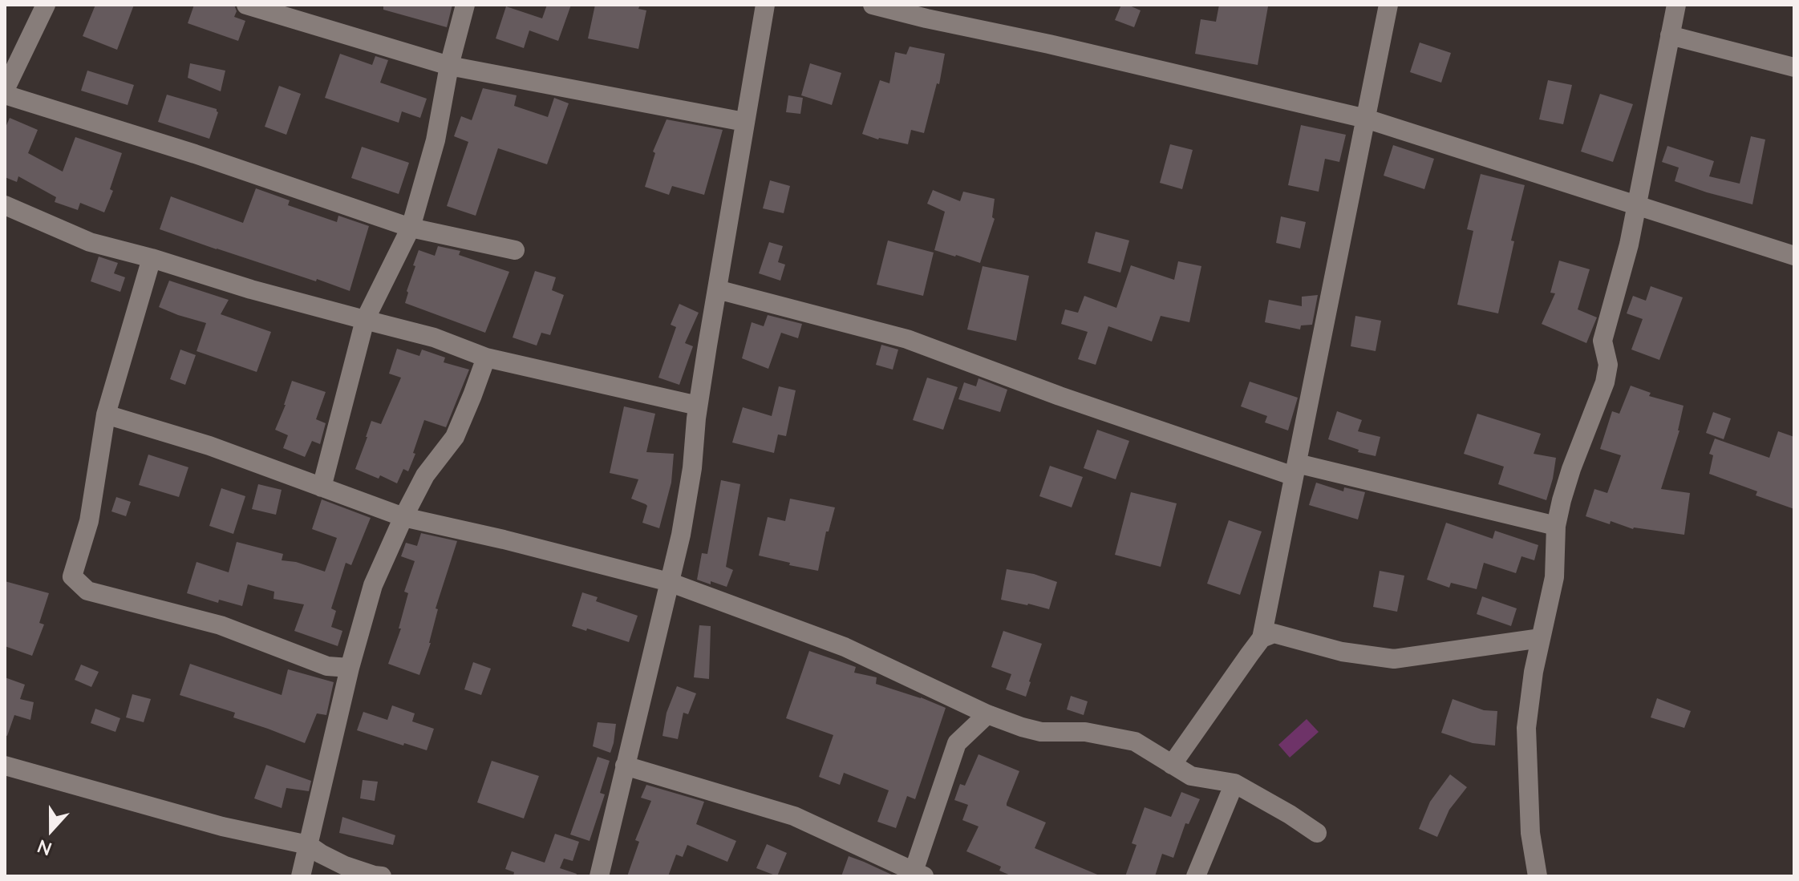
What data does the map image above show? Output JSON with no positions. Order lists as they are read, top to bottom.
{
  "north": "bottom"
}
